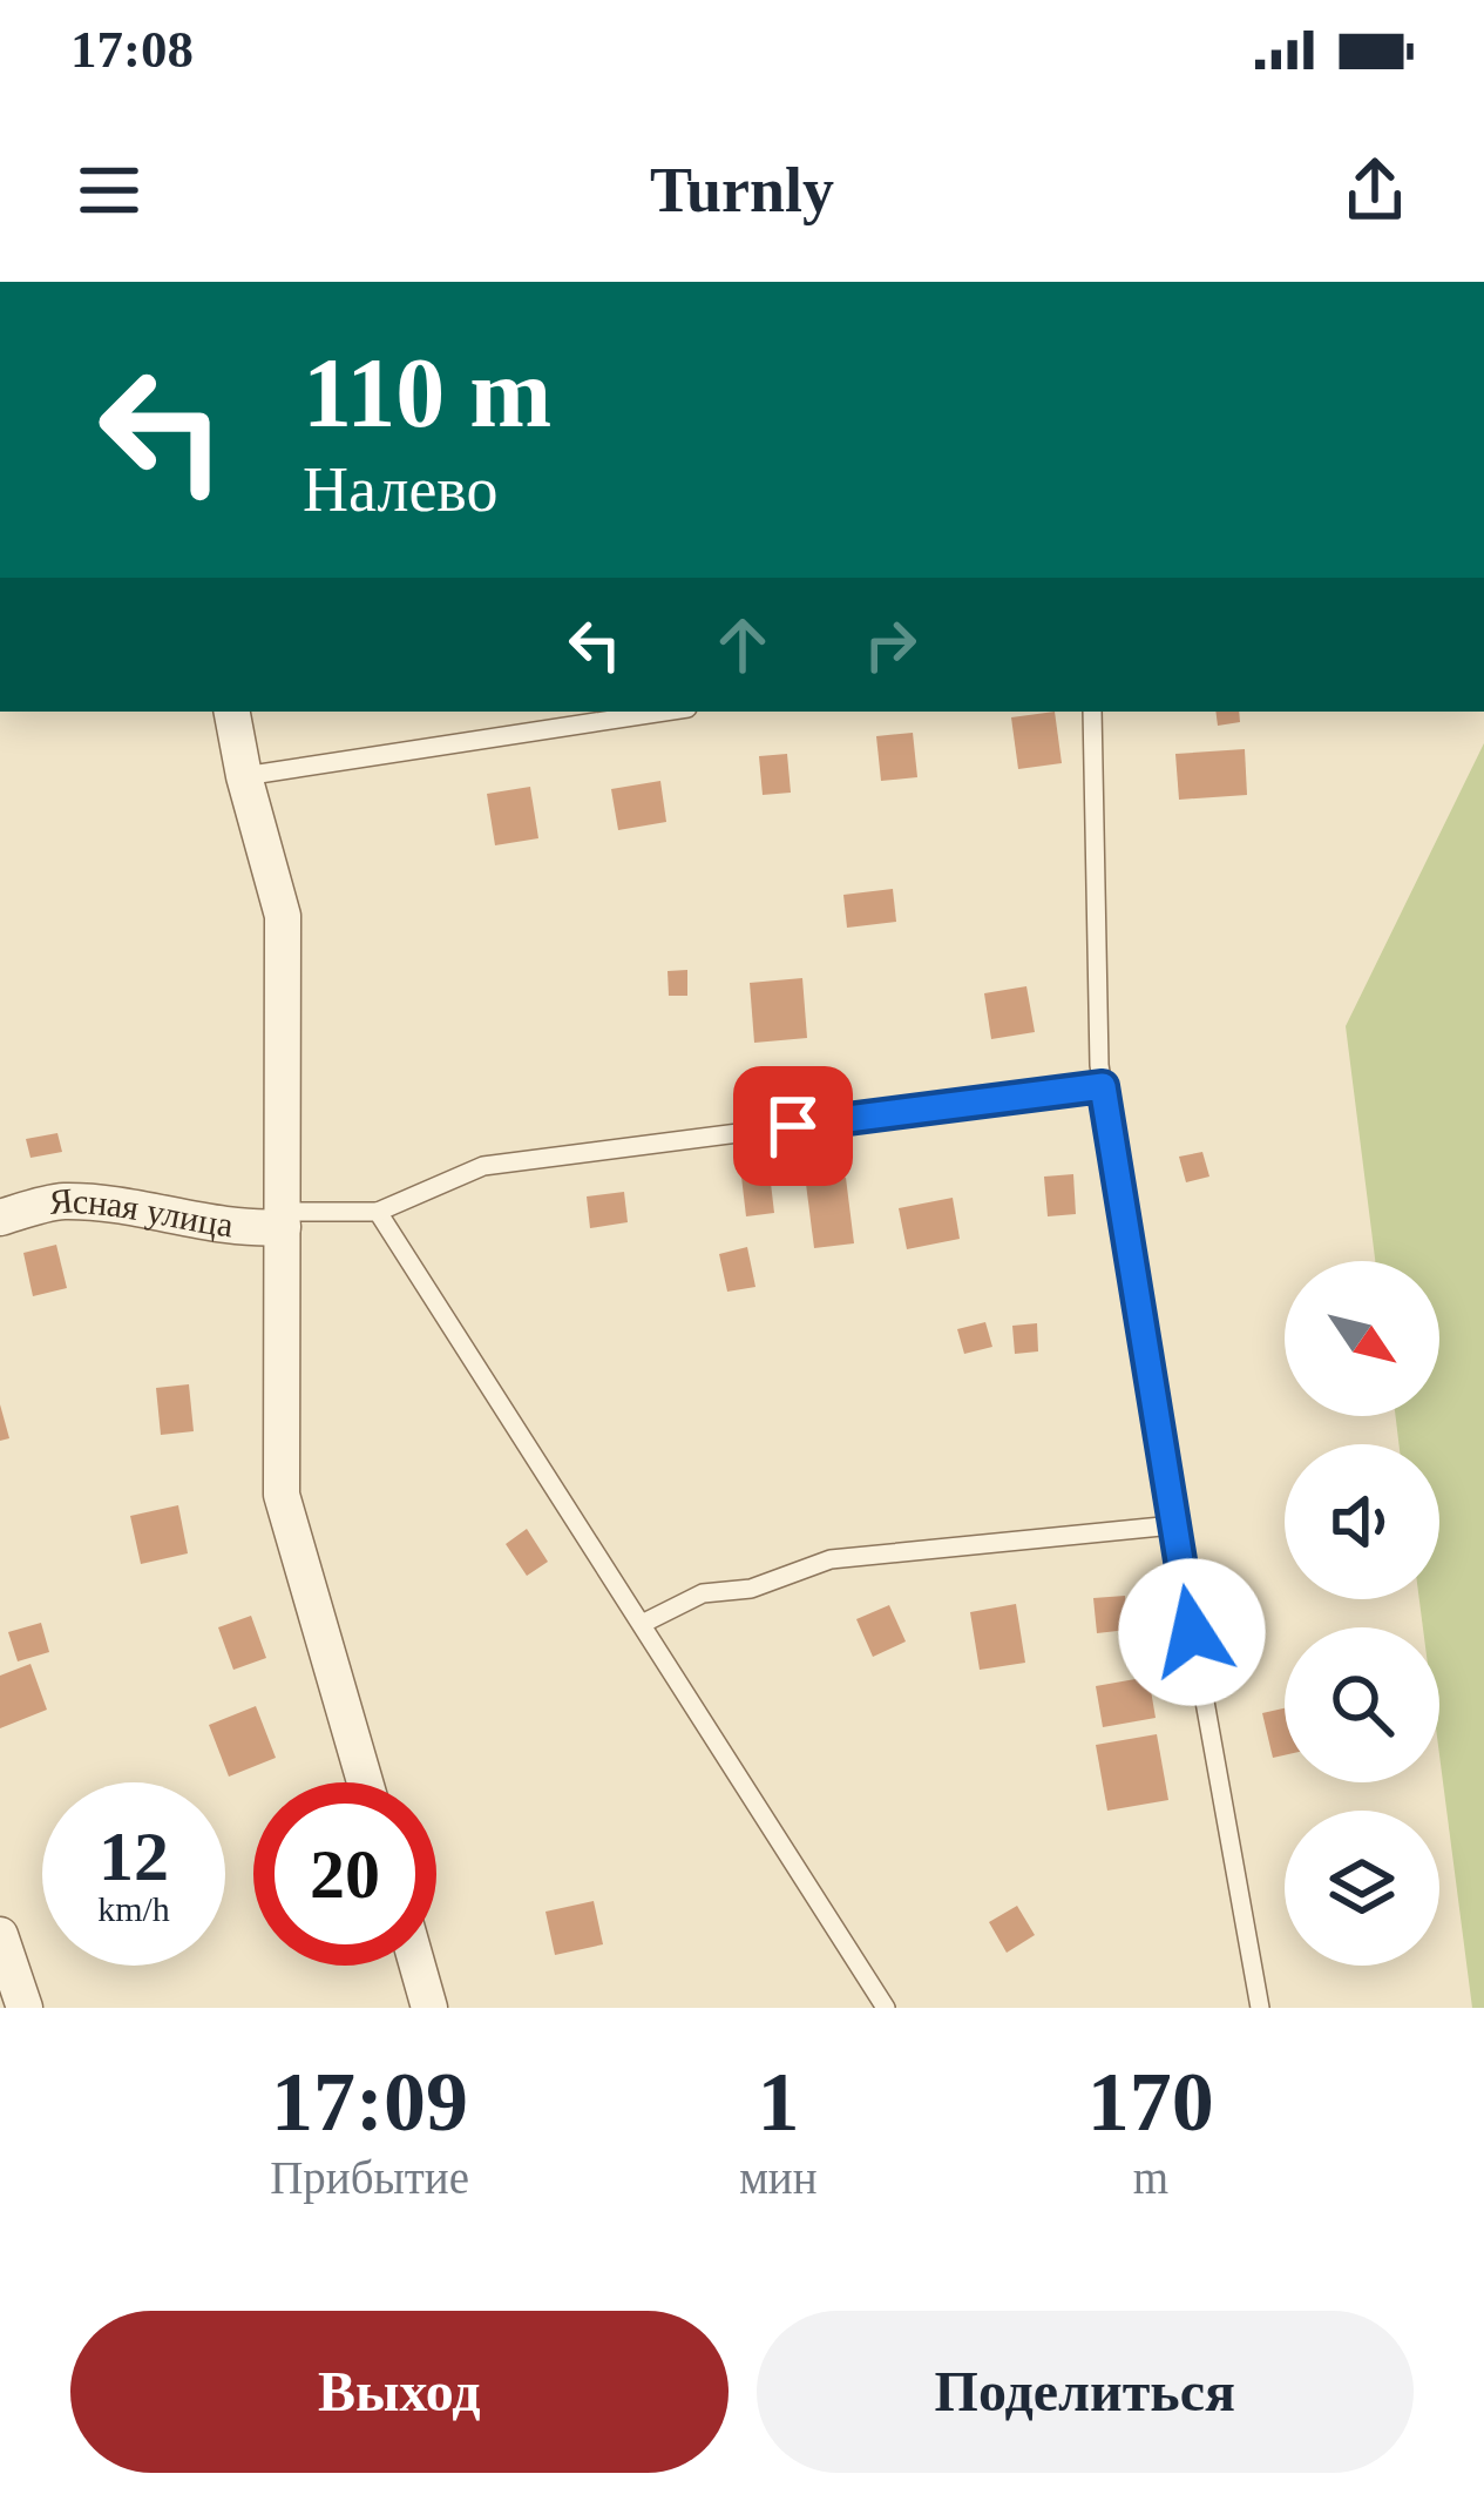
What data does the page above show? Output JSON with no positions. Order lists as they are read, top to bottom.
{
  "streets": {
    "street": ["Ясная улица"]
  },
  "north": "bottom right",
  "page": {
    "status": "17:08",
    "header": "Turnly",
    "turn": ["110 m", "Налево"],
    "speed": "12 km/h",
    "limit": "20",
    "eta": [
      "17:09",
      "Прибытие",
      "1",
      "мин",
      "170",
      "m"
    ],
    "buttons": ["Выход", "Поделиться"]
  }
}
